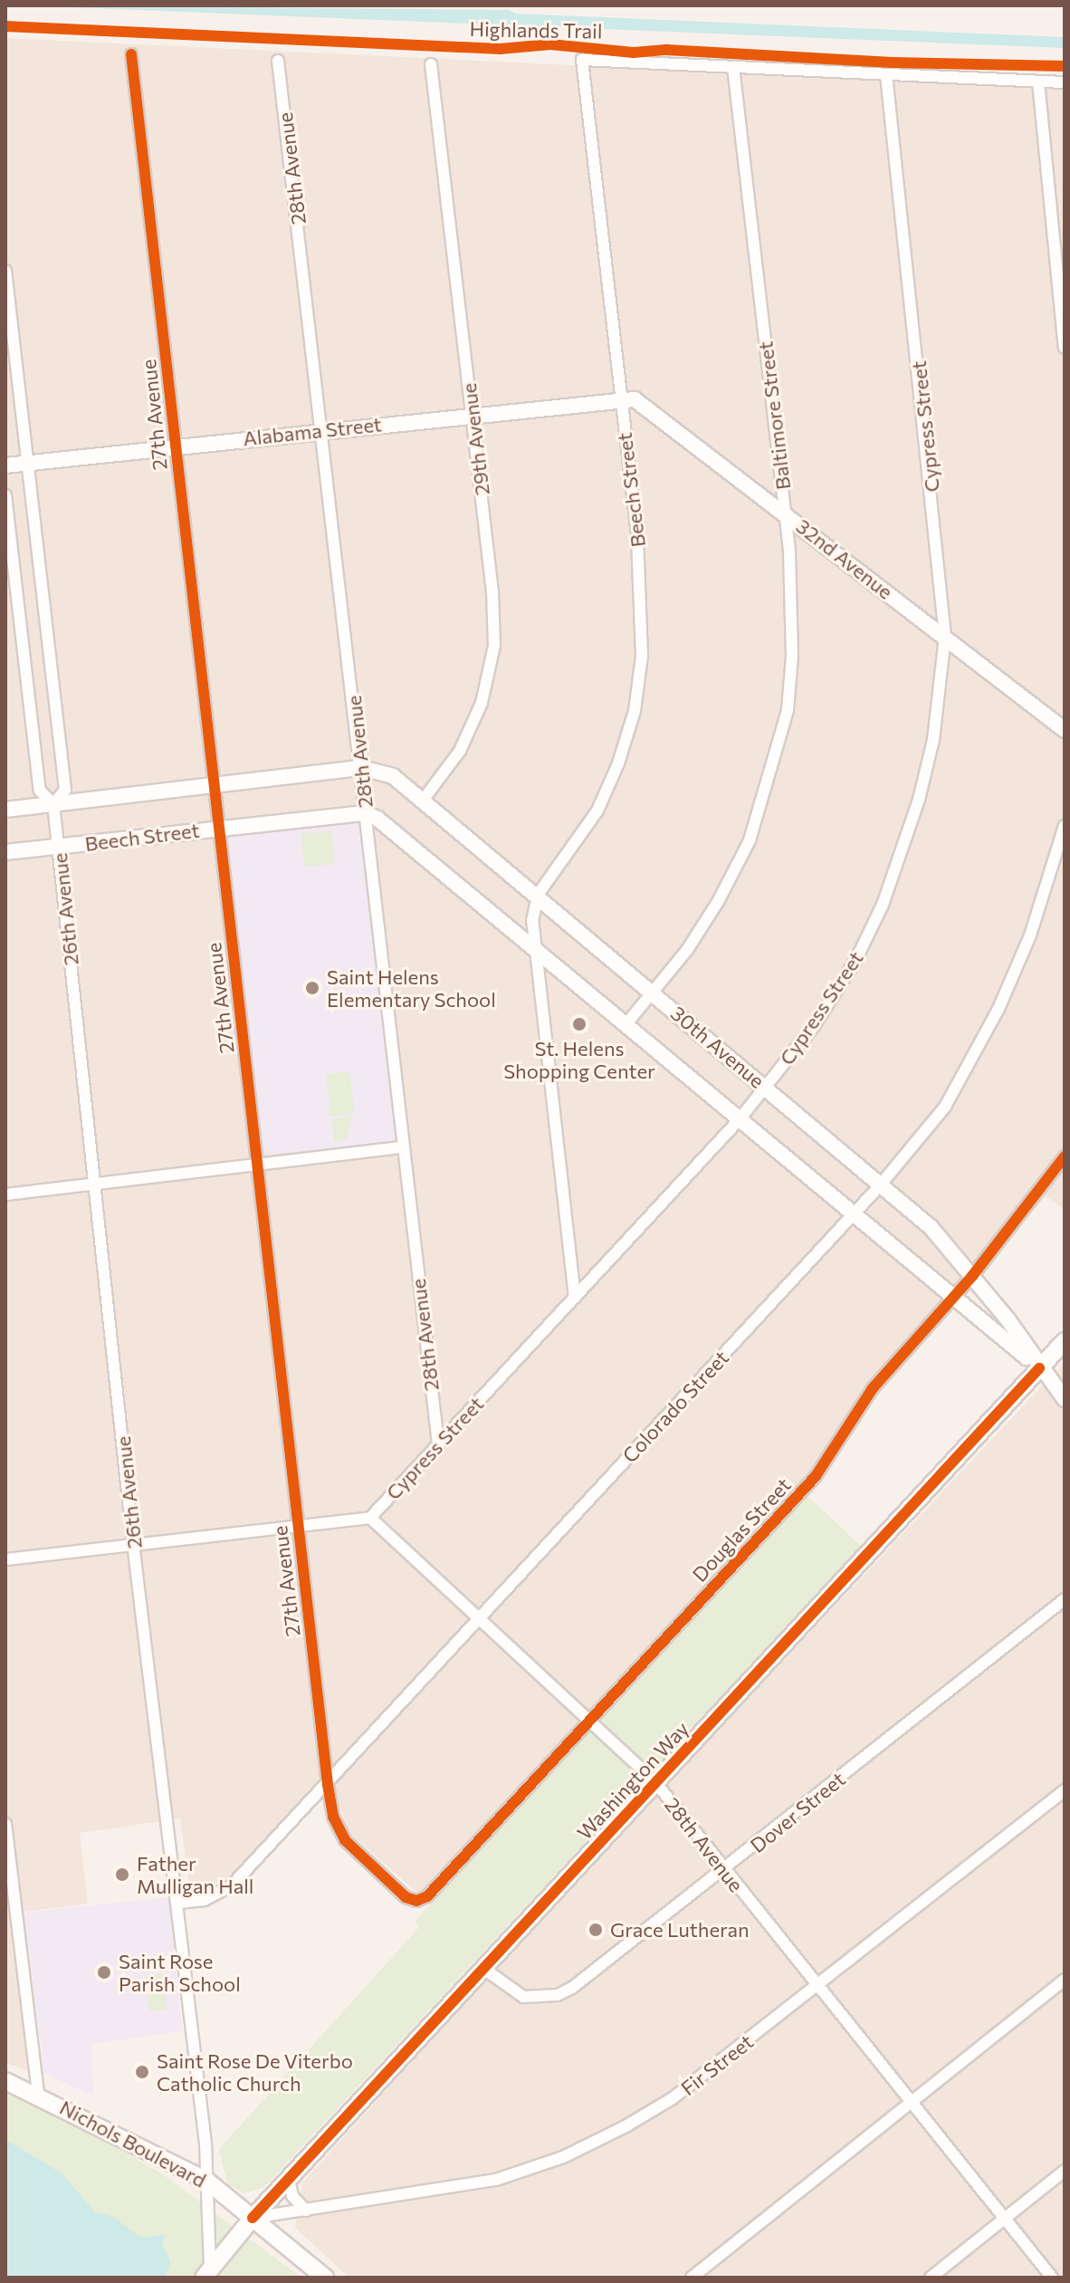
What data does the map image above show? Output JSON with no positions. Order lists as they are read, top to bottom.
{
  "streets": {
    "main road": ["Washington Way", "Nichols Boulevard"],
    "street": [
      "28th Avenue",
      "27th Avenue",
      "Baltimore Street",
      "Cypress Street",
      "Alabama Street",
      "29th Avenue",
      "Beech Street",
      "32nd Avenue",
      "26th Avenue",
      "30th Avenue",
      "Colorado Street",
      "Douglas Street",
      "Dover Street",
      "Fir Street"
    ],
    "cycle path": ["Highlands Trail"]
  },
  "crossings": [
    ["28th Avenue", "Cypress Street"],
    ["28th Avenue", "Alabama Street"],
    ["28th Avenue", "Beech Street"],
    ["28th Avenue", "30th Avenue"],
    ["28th Avenue", "Colorado Street"],
    ["28th Avenue", "Douglas Street"],
    ["28th Avenue", "Washington Way"],
    ["28th Avenue", "Dover Street"],
    ["28th Avenue", "Fir Street"],
    ["27th Avenue", "Cypress Street"],
    ["27th Avenue", "Alabama Street"],
    ["27th Avenue", "Beech Street"],
    ["27th Avenue", "Colorado Street"],
    ["27th Avenue", "Douglas Street"],
    ["Baltimore Street", "Beech Street"],
    ["Baltimore Street", "32nd Avenue"],
    ["Baltimore Street", "30th Avenue"],
    ["Cypress Street", "32nd Avenue"],
    ["Cypress Street", "26th Avenue"],
    ["Cypress Street", "30th Avenue"],
    ["Alabama Street", "29th Avenue"],
    ["Alabama Street", "Beech Street"],
    ["Alabama Street", "32nd Avenue"],
    ["Alabama Street", "26th Avenue"],
    ["29th Avenue", "30th Avenue"],
    ["Beech Street", "32nd Avenue"],
    ["Beech Street", "26th Avenue"],
    ["Beech Street", "30th Avenue"],
    ["26th Avenue", "Colorado Street"],
    ["26th Avenue", "Washington Way"],
    ["26th Avenue", "Nichols Boulevard"],
    ["30th Avenue", "Colorado Street"],
    ["30th Avenue", "Douglas Street"],
    ["30th Avenue", "Washington Way"],
    ["Washington Way", "Dover Street"],
    ["Washington Way", "Fir Street"],
    ["Washington Way", "Nichols Boulevard"],
    ["Fir Street", "Nichols Boulevard"]
  ],
  "places": [
    "Saint Helens Elementary School",
    "St. Helens Shopping Center",
    "Father Mulligan Hall",
    "Grace Lutheran",
    "Saint Rose Parish School",
    "Saint Rose De Viterbo Catholic Church"
  ]
}
